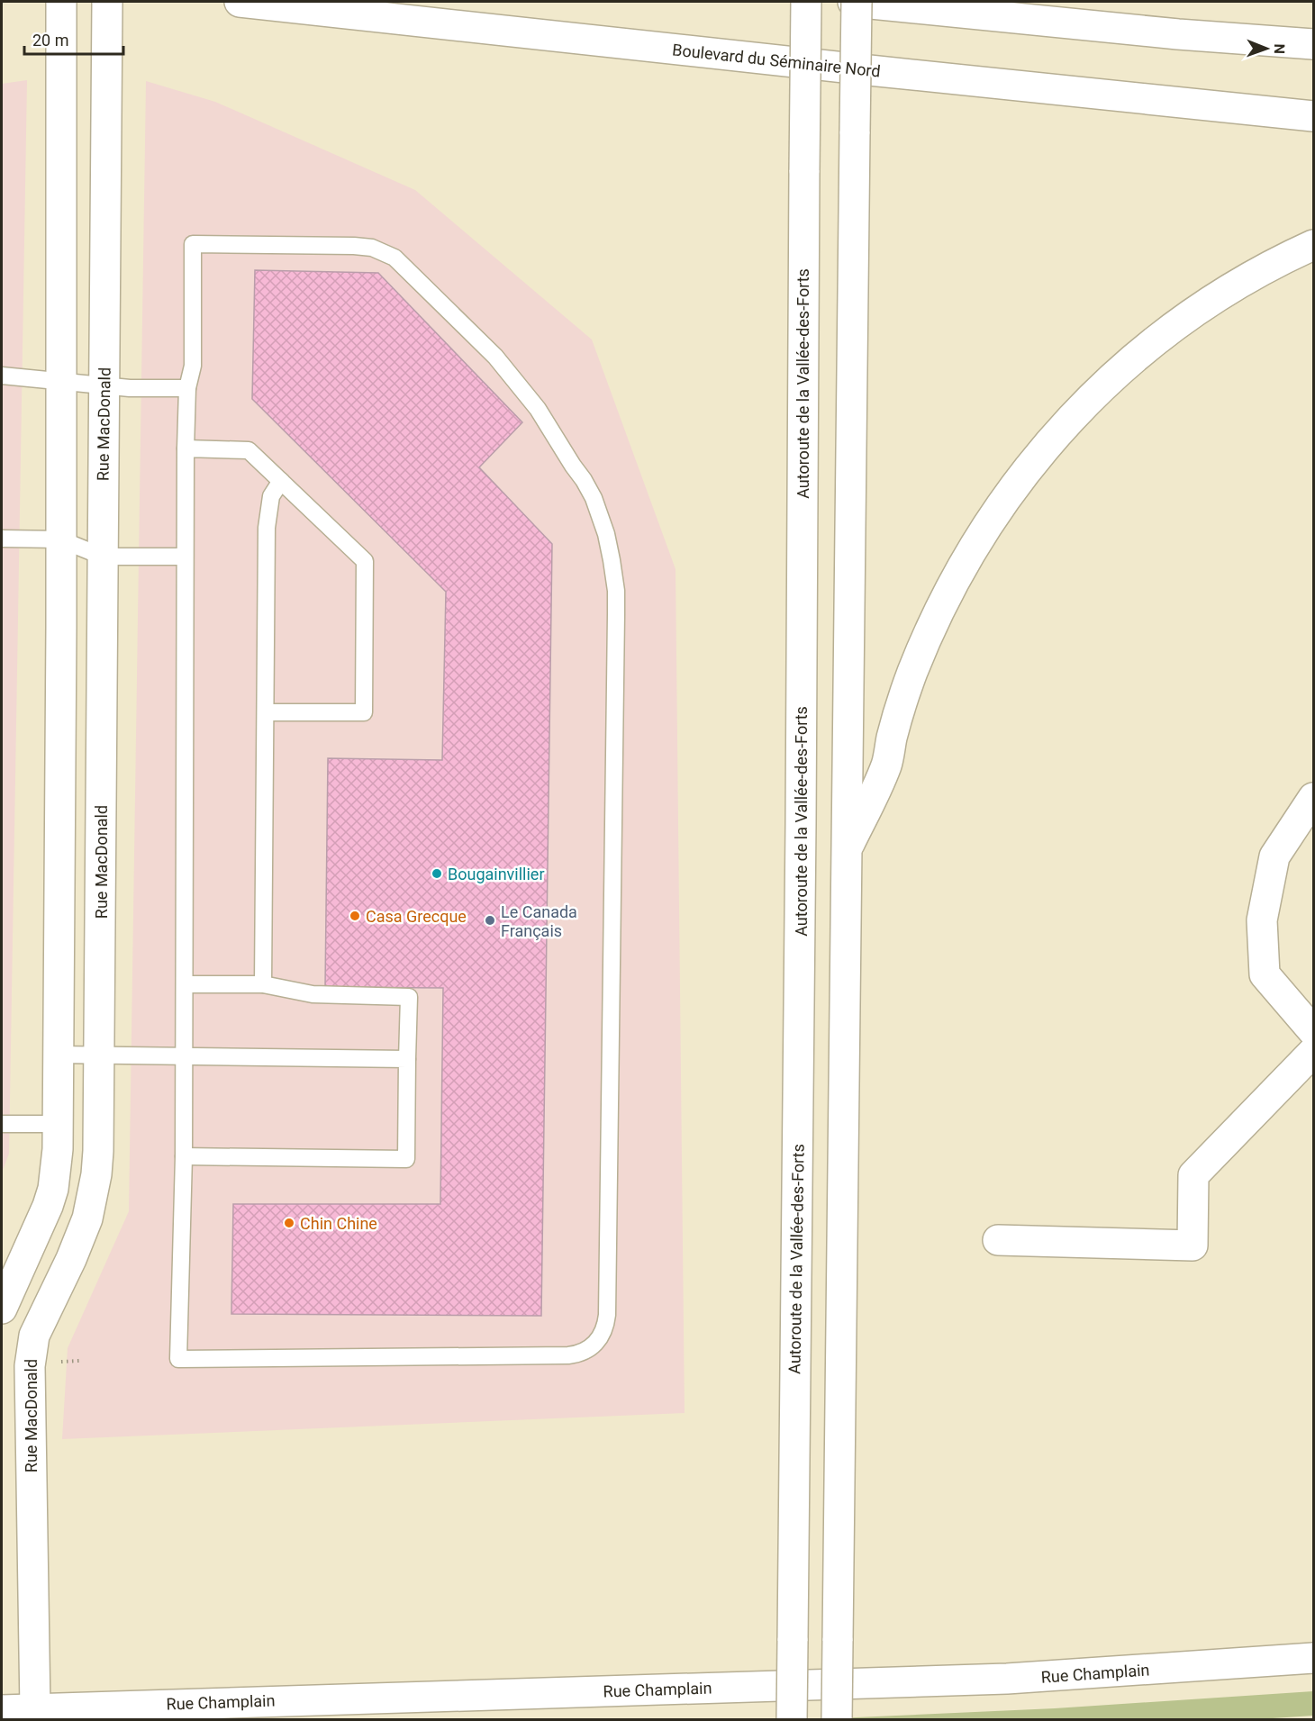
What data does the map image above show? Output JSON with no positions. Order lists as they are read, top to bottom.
{
  "streets": {
    "main road": [
      "Boulevard du Séminaire Nord",
      "Autoroute de la Vallée-des-Forts",
      "Rue MacDonald",
      "Rue Champlain"
    ]
  },
  "crossings": [
    ["Rue MacDonald", "Rue Champlain"]
  ],
  "places": [
    "Bougainvillier",
    "Casa Grecque",
    "Le Canada Français",
    "Chin Chine"
  ],
  "scale_bar": "20 m",
  "north": "right"
}
